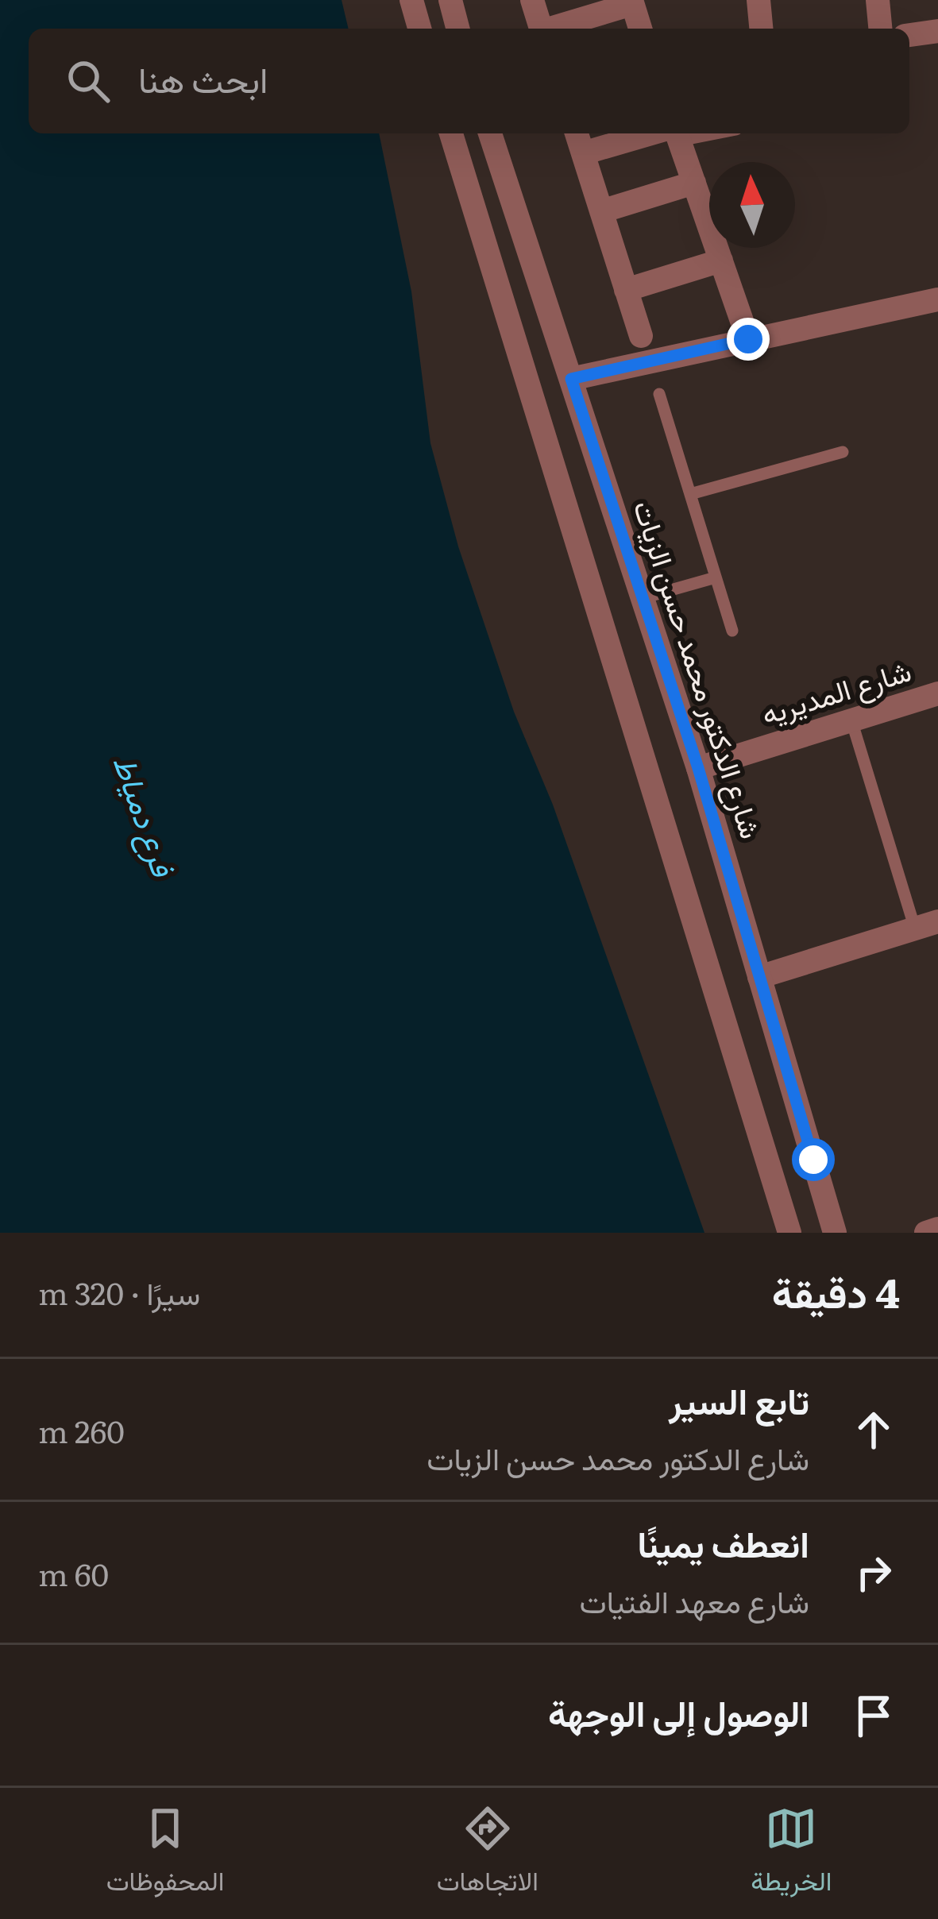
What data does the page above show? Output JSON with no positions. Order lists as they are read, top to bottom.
{
  "streets": {
    "street": ["شارع الدكتور محمد حسن الزيات", "شارع المديريه"]
  },
  "crossings": [
    ["شارع الدكتور محمد حسن الزيات", "شارع المديريه"]
  ],
  "water": ["فرع دمياط"],
  "north": "top",
  "page": {
    "search": "ابحث هنا",
    "heading": ["4 دقيقة", "سيرًا · 320 m"],
    "list": [
      ["تابع السير", "شارع الدكتور محمد حسن الزيات", "260 m"],
      ["انعطف يمينًا", "شارع معهد الفتيات", "60 m"],
      "الوصول إلى الوجهة"
    ],
    "nav": ["الخريطة", "الاتجاهات", "المحفوظات"]
  }
}
